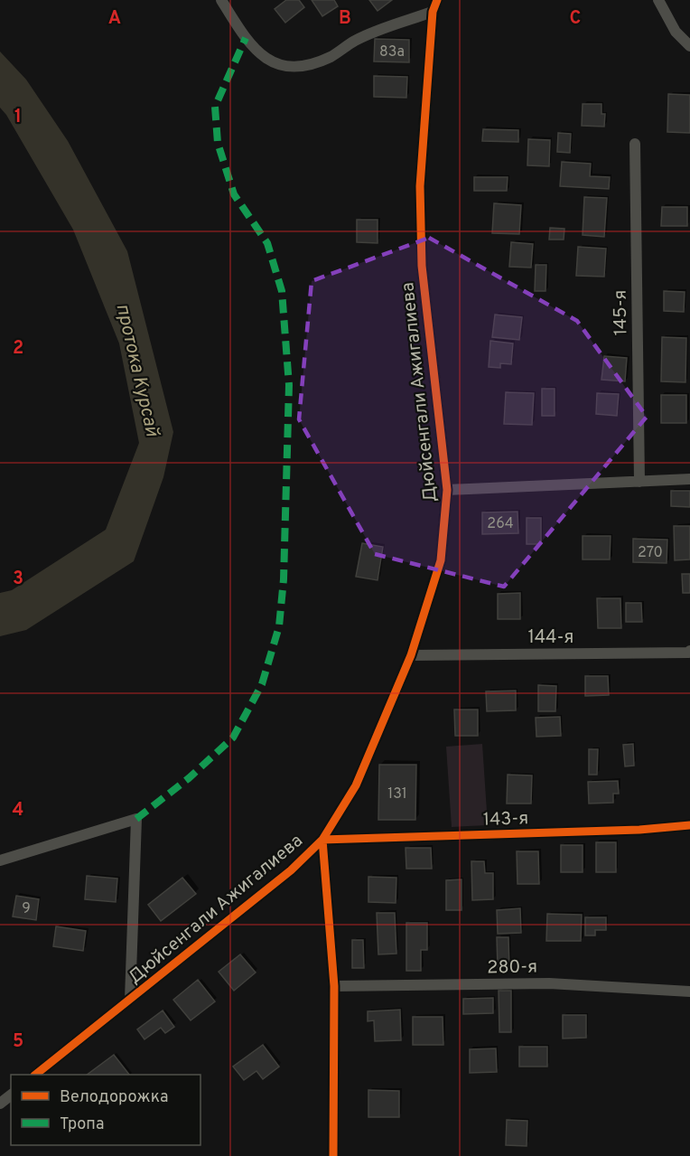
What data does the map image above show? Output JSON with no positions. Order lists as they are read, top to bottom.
{
  "streets": {
    "street": [
      "145-я",
      "Дюйсенгали Ажигалиева",
      "144-я",
      "143-я",
      "280-я"
    ]
  },
  "crossings": [
    ["Дюйсенгали Ажигалиева", "144-я"],
    ["Дюйсенгали Ажигалиева", "143-я"]
  ],
  "water": ["протока Курсай"],
  "house_numbers": [
    "83а",
    "264",
    "270",
    "131",
    "9"
  ],
  "legend": ["Велодорожка", "Тропа"],
  "grid": {
    "columns": ["A", "B", "C"],
    "rows": [
      "1",
      "2",
      "3",
      "4",
      "5"
    ]
  }
}
